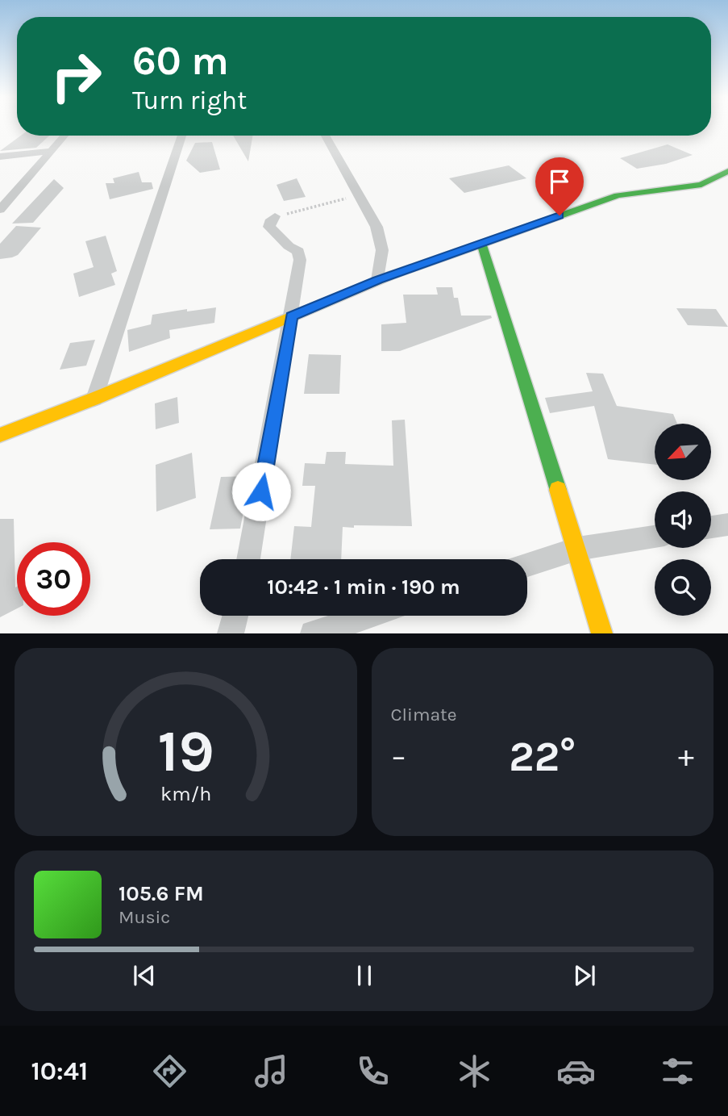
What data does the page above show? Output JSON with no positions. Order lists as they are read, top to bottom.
{
  "north": "bottom left",
  "page": {
    "turn": ["60 m", "Turn right"],
    "limit": "30",
    "trip": "10:42 · 1 min · 190 m",
    "tile": "Climate",
    "heat": ["−", "22°", "+"],
    "song": ["105.6 FM", "Music"],
    "tabs": "10:41",
    "gauge": ["19", "km/h"]
  }
}
